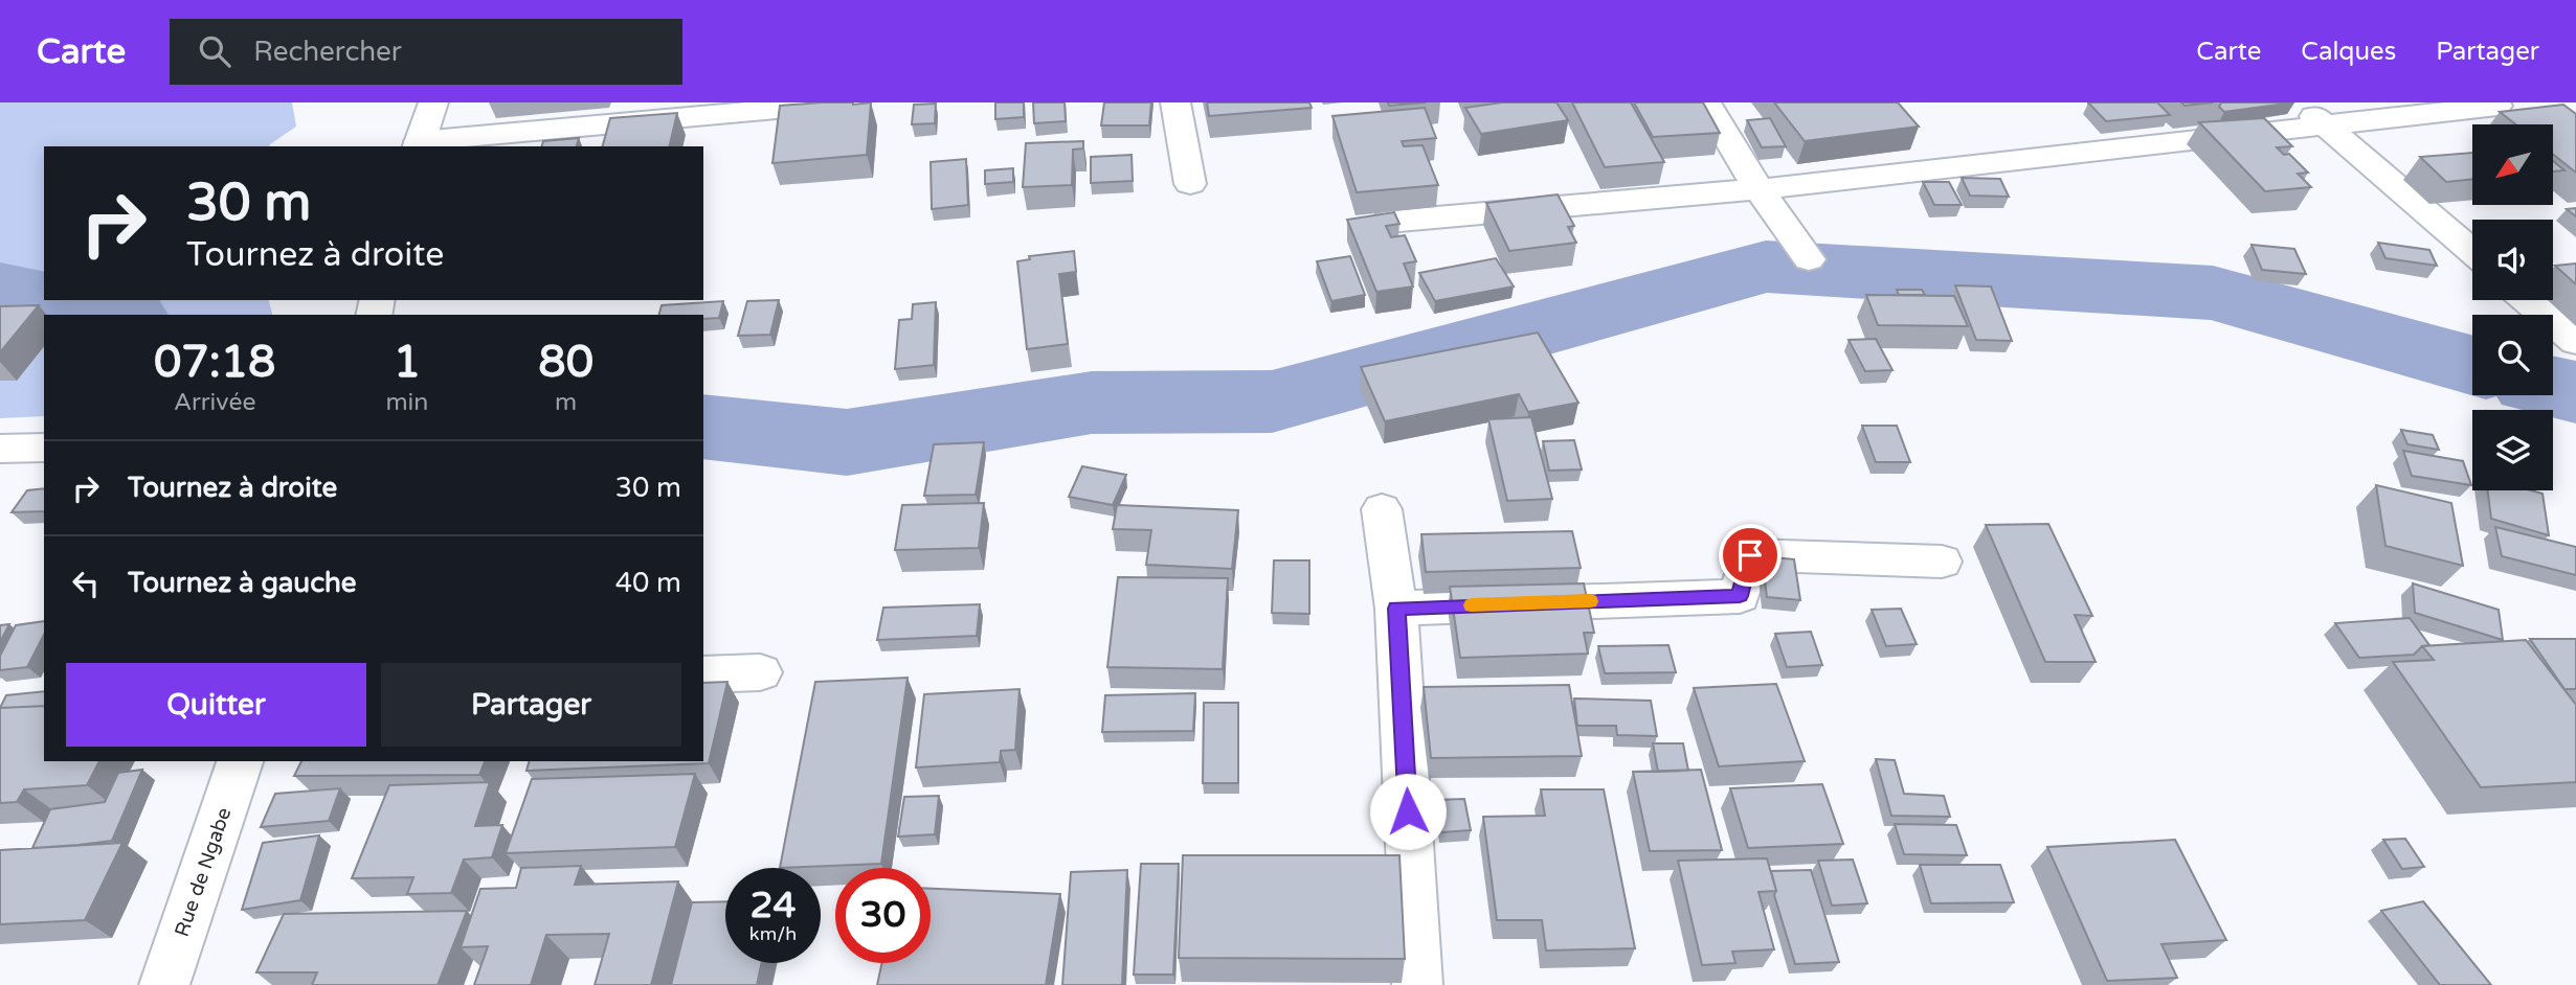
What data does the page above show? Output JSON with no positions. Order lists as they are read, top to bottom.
{
  "streets": {
    "street": ["Rue de Ngabe"]
  },
  "north": "bottom left",
  "page": {
    "header": "Carte",
    "search": "Rechercher",
    "nav": ["Carte", "Calques", "Partager"],
    "turn": ["30 m", "Tournez à droite"],
    "eta": [
      "07:18",
      "Arrivée",
      "1",
      "min",
      "80",
      "m"
    ],
    "list": [
      {
        "name": "Tournez à droite",
        "value": "30 m"
      },
      {
        "name": "Tournez à gauche",
        "value": "40 m"
      }
    ],
    "buttons": ["Quitter", "Partager"],
    "speed": "24 km/h",
    "limit": "30"
  }
}
